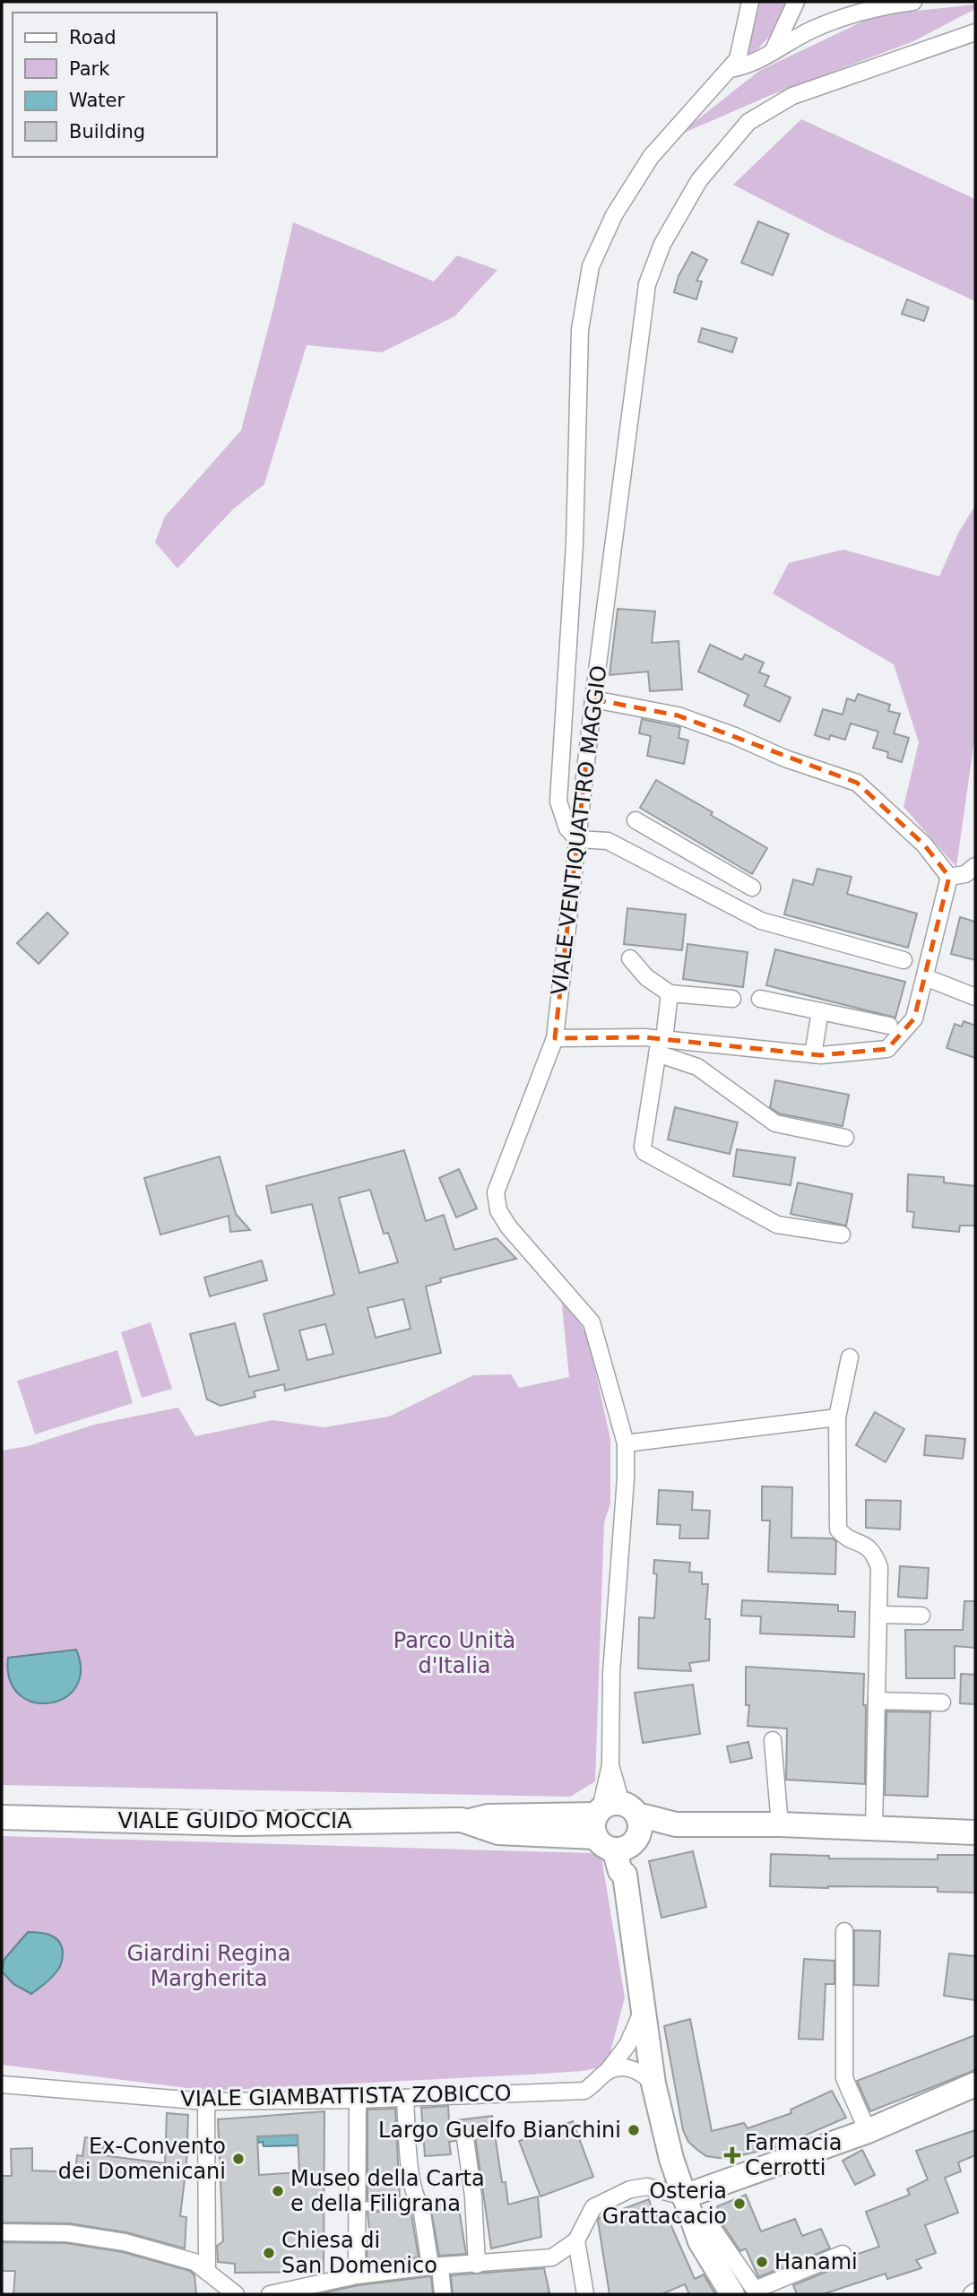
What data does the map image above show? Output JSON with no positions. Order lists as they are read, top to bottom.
{
  "streets": {
    "main road": ["VIALE VENTIQUATTRO MAGGIO", "VIALE GUIDO MOCCIA"],
    "street": ["VIALE GIAMBATTISTA ZOBICCO"]
  },
  "crossings": [
    ["VIALE VENTIQUATTRO MAGGIO", "VIALE GUIDO MOCCIA"],
    ["VIALE VENTIQUATTRO MAGGIO", "VIALE GIAMBATTISTA ZOBICCO"]
  ],
  "parks": ["Parco Unità d'Italia", "Giardini Regina Margherita"],
  "places": {
    "other": [
      "Largo Guelfo Bianchini",
      "Ex-Convento dei Domenicani",
      "Museo della Carta e della Filigrana",
      "Osteria Grattacacio",
      "Chiesa di San Domenico",
      "Hanami"
    ],
    "health": ["Farmacia Cerrotti"]
  },
  "legend": [
    "Road",
    "Park",
    "Water",
    "Building"
  ]
}
